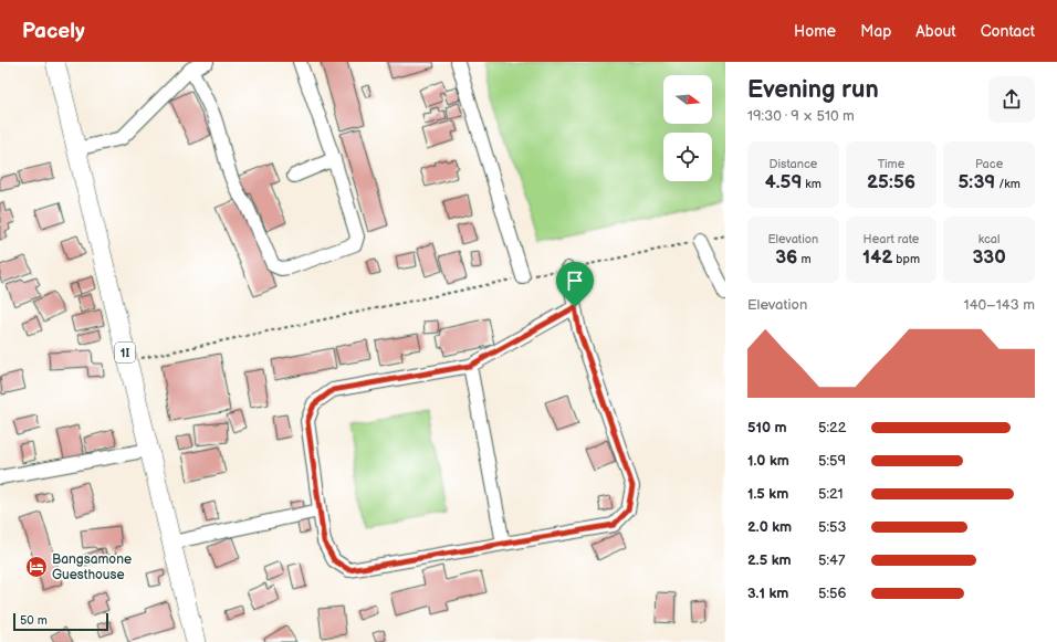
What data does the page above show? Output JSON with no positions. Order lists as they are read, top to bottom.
{
  "streets": {
    "highway": ["1I"]
  },
  "places": {
    "hotel": ["Bangsamone Guesthouse"]
  },
  "scale_bar": "50 m",
  "north": "right",
  "page": {
    "header": "Pacely",
    "nav": [
      "Home",
      "Map",
      "About",
      "Contact"
    ],
    "heading": ["Evening run", "19:30 · 9 × 510 m"],
    "stats": [
      ["Distance", "4.59 km"],
      ["Time", "25:56"],
      ["Pace", "5:39 /km"],
      ["Elevation", "36 m"],
      ["Heart rate", "142 bpm"],
      ["kcal", "330"]
    ],
    "chart": ["Elevation", "140–143 m"],
    "list": [
      {
        "name": "510 m",
        "note": "5:22"
      },
      {
        "name": "1.0 km",
        "note": "5:59"
      },
      {
        "name": "1.5 km",
        "note": "5:21"
      },
      {
        "name": "2.0 km",
        "note": "5:53"
      },
      {
        "name": "2.5 km",
        "note": "5:47"
      },
      {
        "name": "3.1 km",
        "note": "5:56"
      }
    ],
    "scale": "50 m"
  }
}
